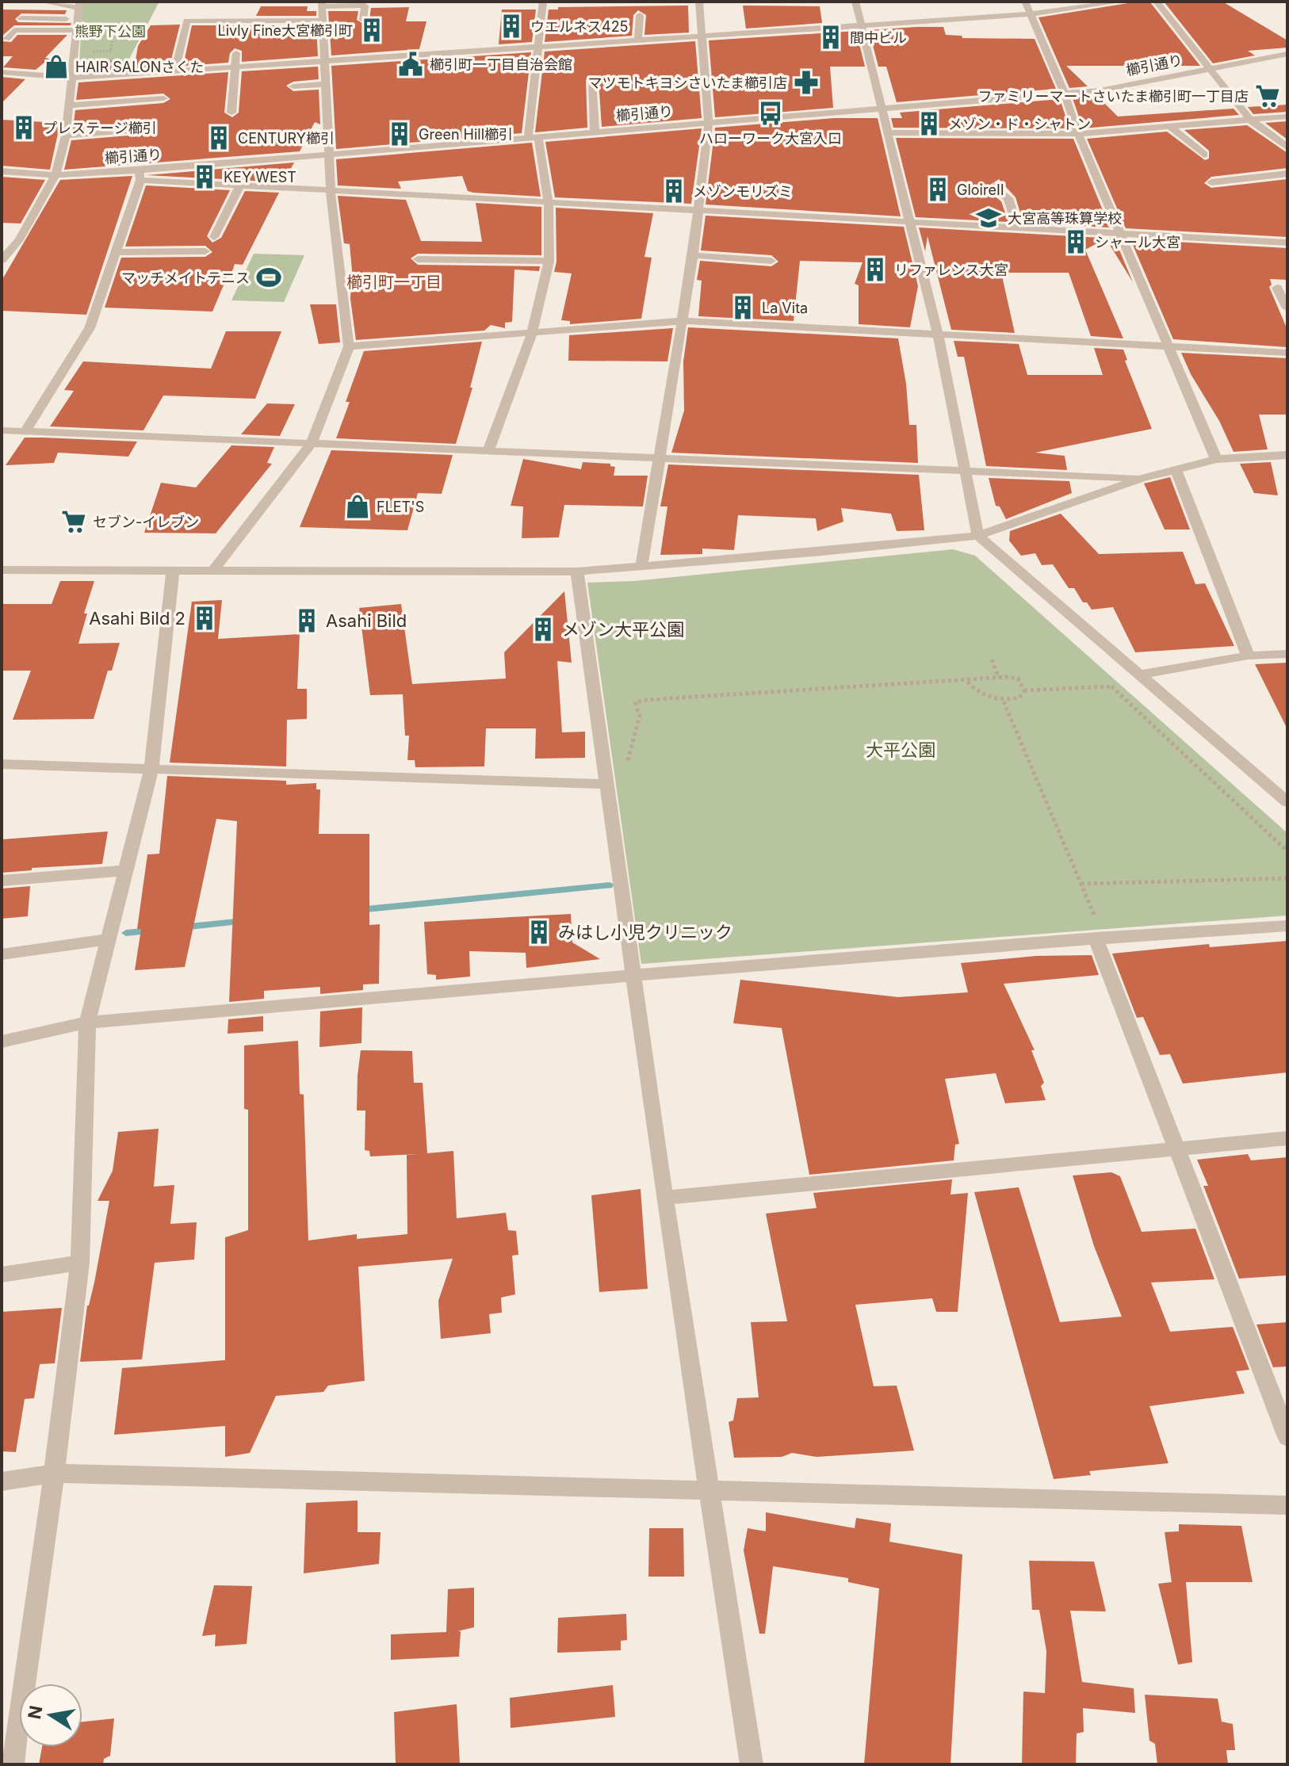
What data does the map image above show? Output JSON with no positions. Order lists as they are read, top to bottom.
{
  "streets": {
    "street": ["櫛引通り"]
  },
  "districts": ["櫛引町一丁目"],
  "parks": ["熊野下公園", "大平公園"],
  "places": {
    "building": [
      "ウエルネス425",
      "Livly Fine大宮櫛引町",
      "間中ビル",
      "メゾン・ド・シャトン",
      "プレステージ櫛引",
      "Green Hill櫛引",
      "CENTURY櫛引",
      "KEY WEST",
      "GloireⅡ",
      "メゾンモリズミ",
      "シャール大宮",
      "リファレンス大宮",
      "La Vita",
      "Asahi Bild 2",
      "Asahi Bild",
      "メゾン大平公園",
      "みはし小児クリニック"
    ],
    "public building": ["櫛引町一丁目自治会館"],
    "shop": ["HAIR SALONさくた", "FLET'S"],
    "pharmacy": ["マツモトキヨシさいたま櫛引店"],
    "supermarket": ["ファミリーマートさいたま櫛引町一丁目店", "セブン-イレブン"],
    "bus stop": ["ハローワーク大宮入口"],
    "school or university": ["大宮高等珠算学校"],
    "sports": ["マッチメイトテニス"]
  },
  "north": "left"
}
